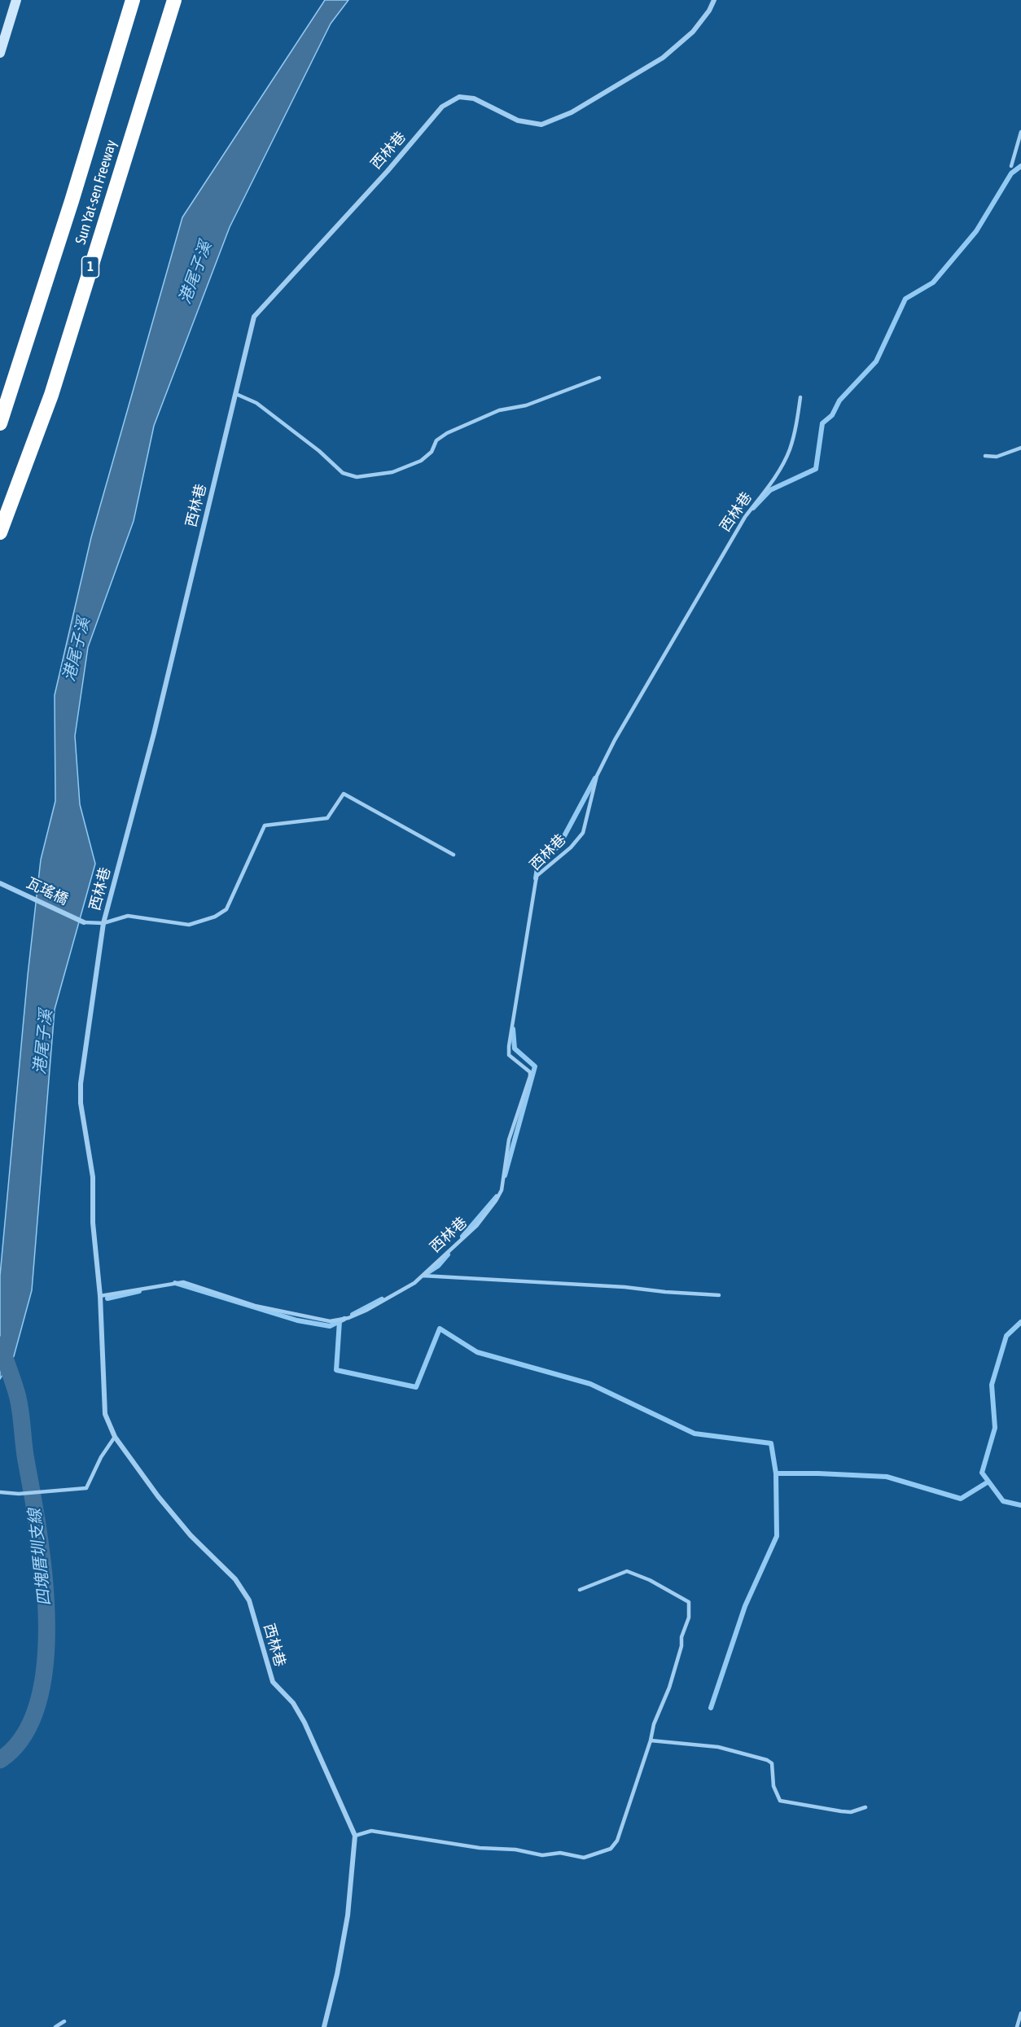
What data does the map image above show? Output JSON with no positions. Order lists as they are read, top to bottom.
{
  "streets": {
    "highway": ["Sun Yat-sen Freeway", "1"],
    "street": ["西林巷", "瓦瑤橋"]
  },
  "water": ["港尾子溪", "四塊厝圳支線"]
}
